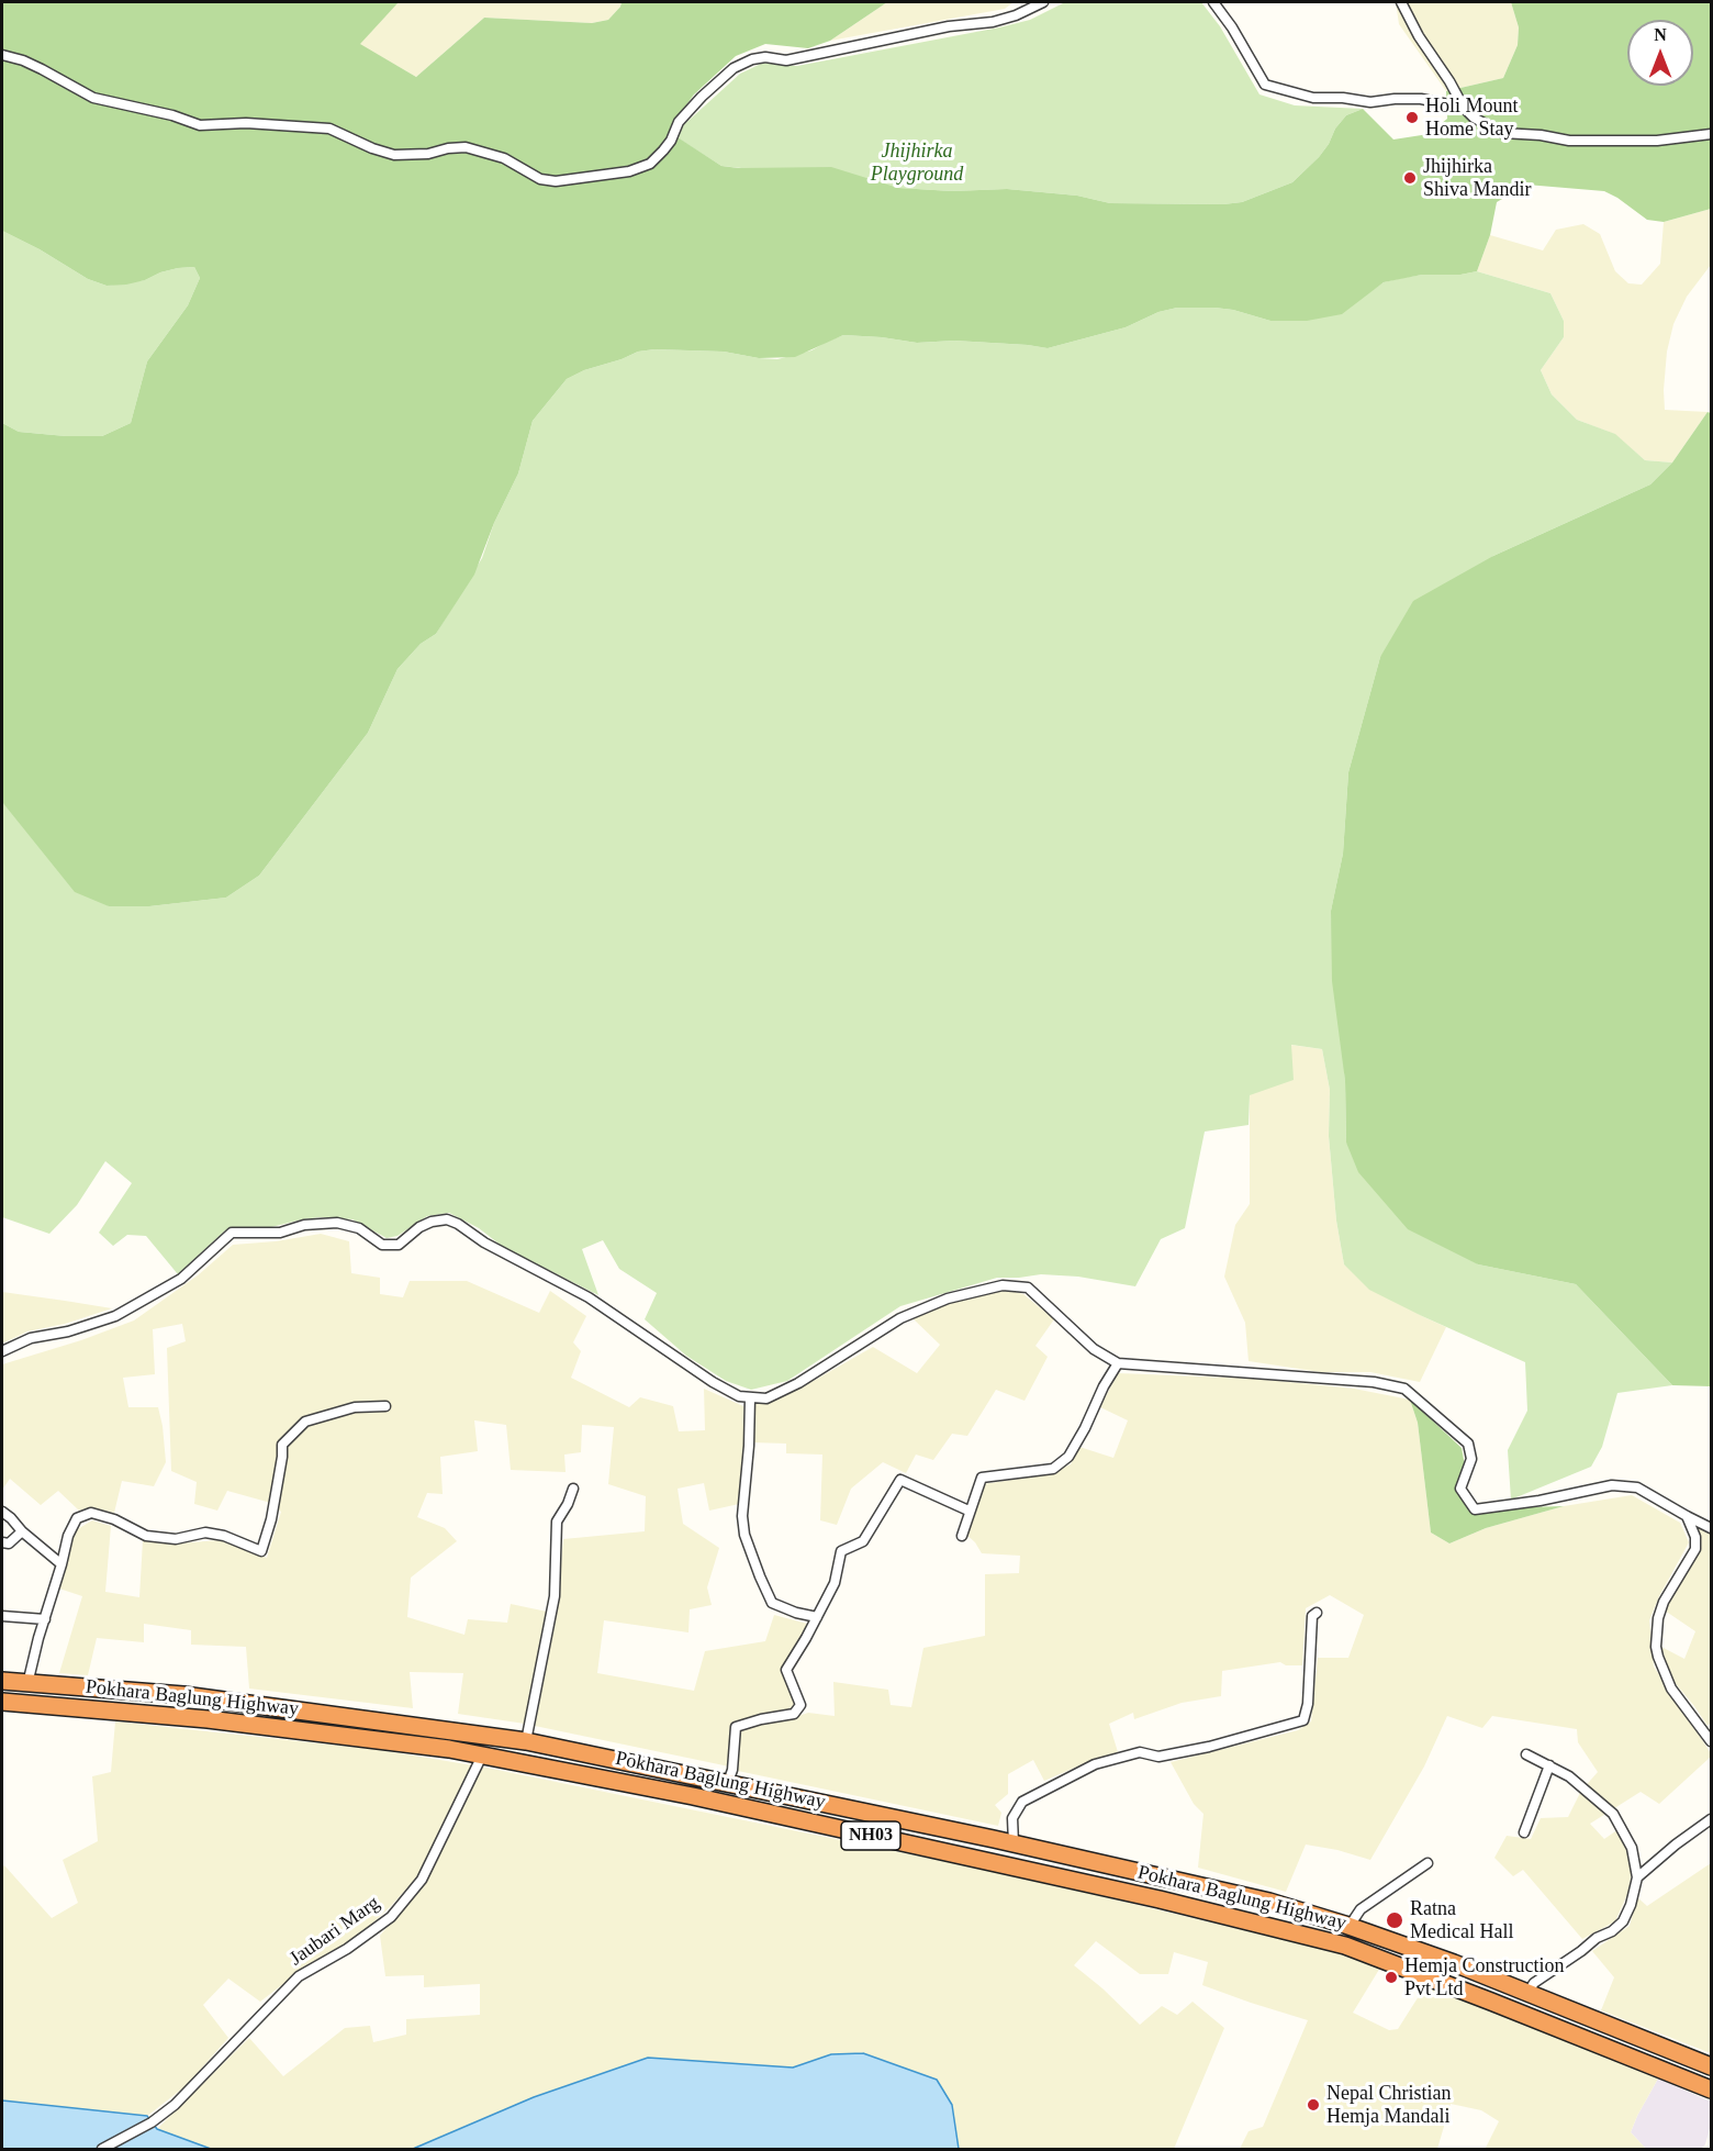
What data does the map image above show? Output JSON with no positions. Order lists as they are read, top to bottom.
{
  "streets": {
    "highway": ["Pokhara Baglung Highway", "NH03"],
    "street": ["Jaubari Marg"]
  },
  "crossings": [
    ["Pokhara Baglung Highway", "Jaubari Marg"]
  ],
  "parks": ["Jhijhirka Playground"],
  "places": [
    "Holi Mount Home Stay",
    "Jhijhirka Shiva Mandir",
    "Ratna Medical Hall",
    "Hemja Construction Pvt Ltd",
    "Nepal Christian Hemja Mandali"
  ],
  "north": "top"
}
